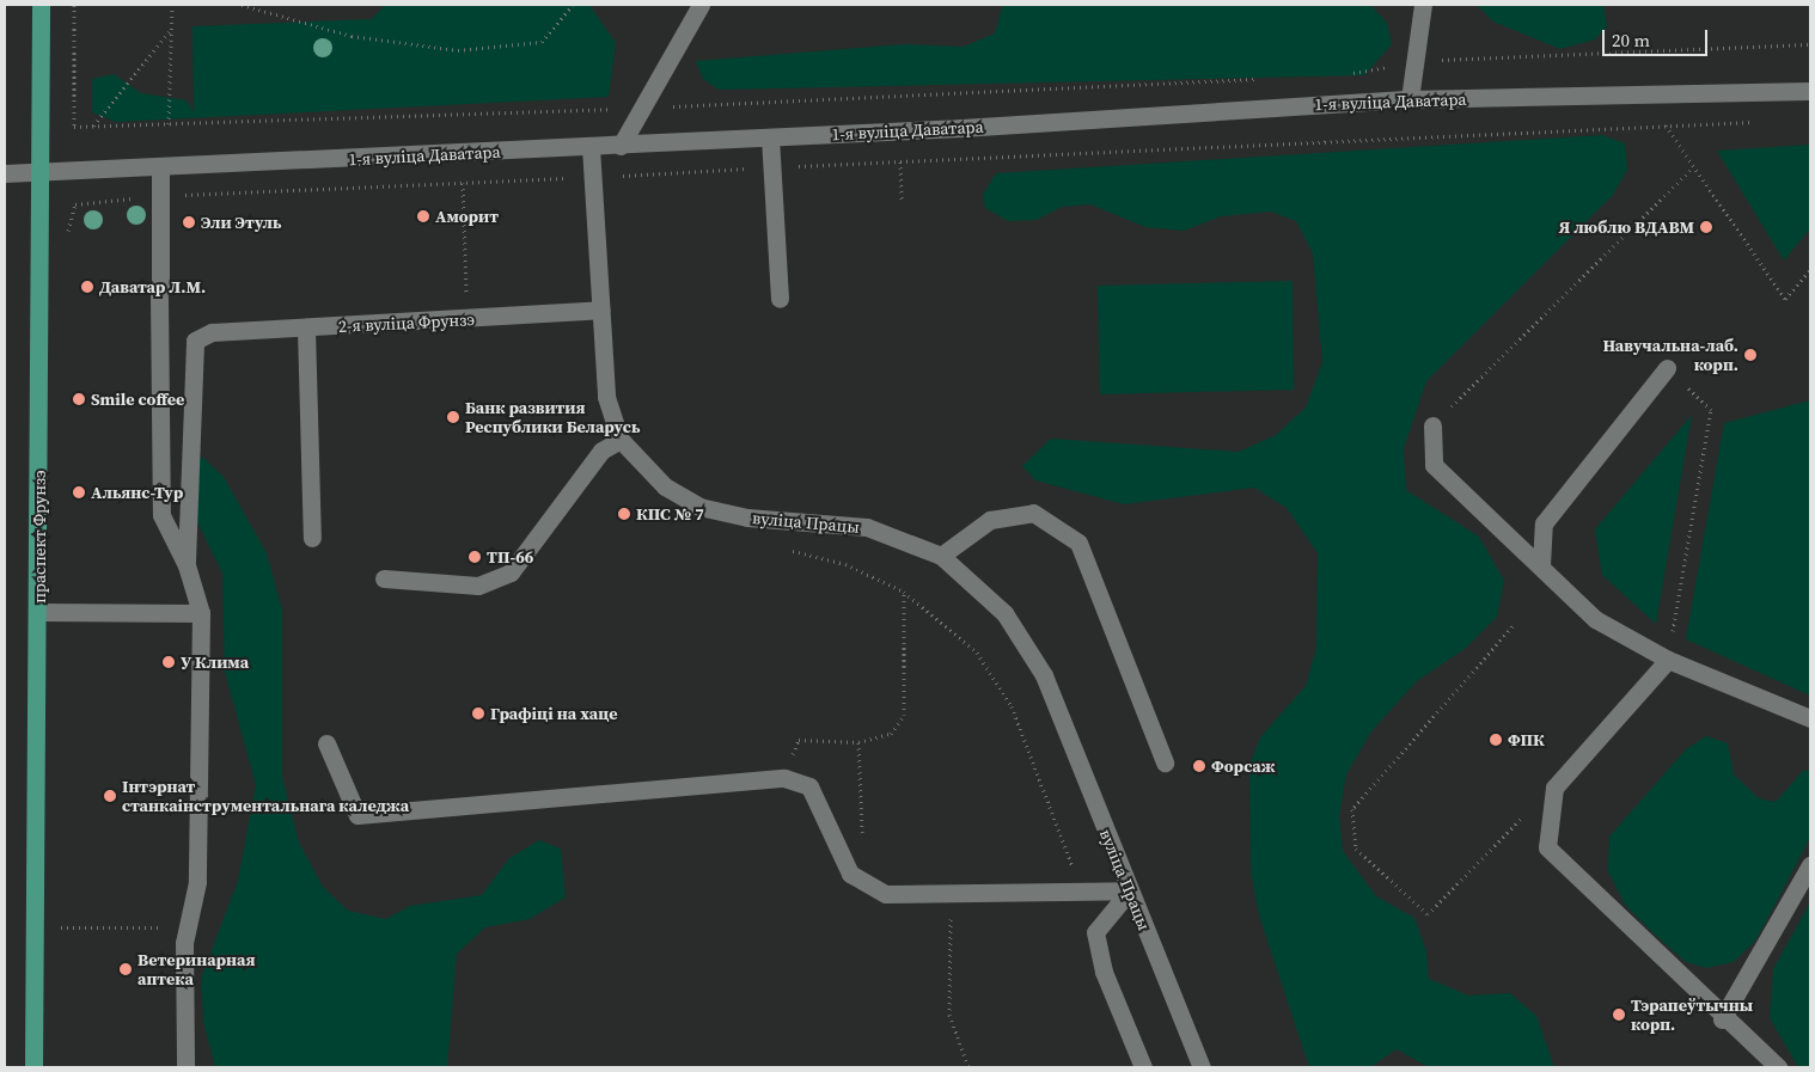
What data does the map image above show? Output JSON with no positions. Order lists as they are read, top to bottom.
{
  "streets": {
    "main road": ["праспект Фрунзэ"],
    "street": ["1-я вуліца Даватара", "2-я вуліца Фрунзэ", "вуліца Працы"]
  },
  "crossings": [
    ["1-я вуліца Даватара", "вуліца Працы"],
    ["1-я вуліца Даватара", "праспект Фрунзэ"],
    ["2-я вуліца Фрунзэ", "вуліца Працы"]
  ],
  "places": [
    "Аморит",
    "Эли Этуль",
    "Я люблю ВДАВМ",
    "Даватар Л.М.",
    "Навучальна-лаб. корп.",
    "Smile coffee",
    "Банк развития Республики Беларусь",
    "Альянс-Тур",
    "КПС № 7",
    "ТП-66",
    "У Клима",
    "Графіці на хаце",
    "ФПК",
    "Форсаж",
    "Інтэрнат станкаінструментальнага каледжа",
    "Ветеринарная аптека",
    "Тэрапеўтычны корп."
  ],
  "scale_bar": "20 m"
}
